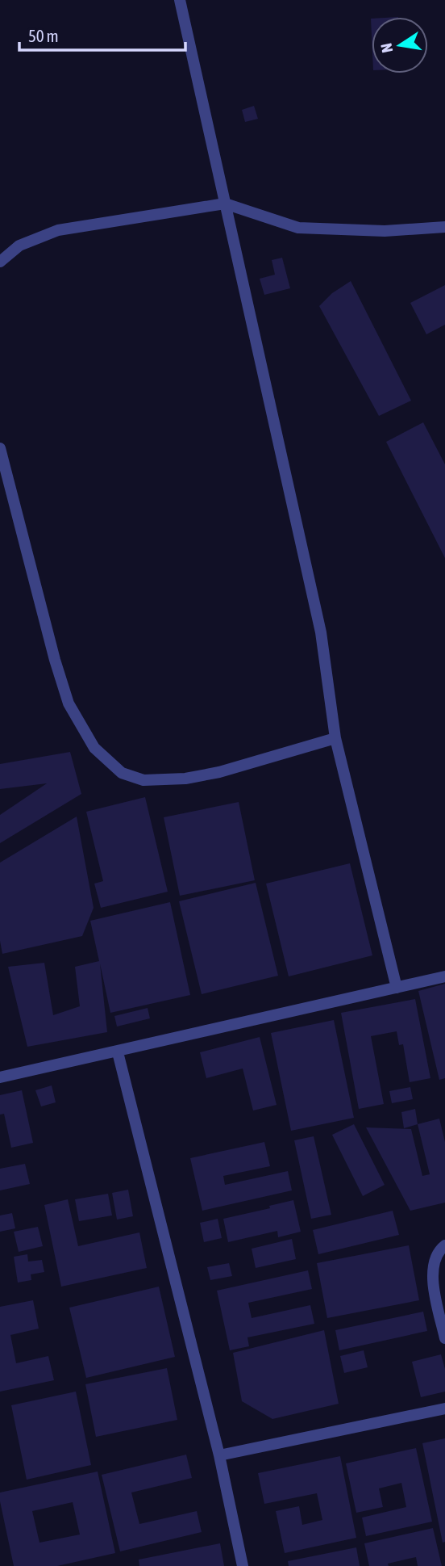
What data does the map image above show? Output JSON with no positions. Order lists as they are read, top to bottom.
{
  "scale_bar": "50 m",
  "north": "left"
}
